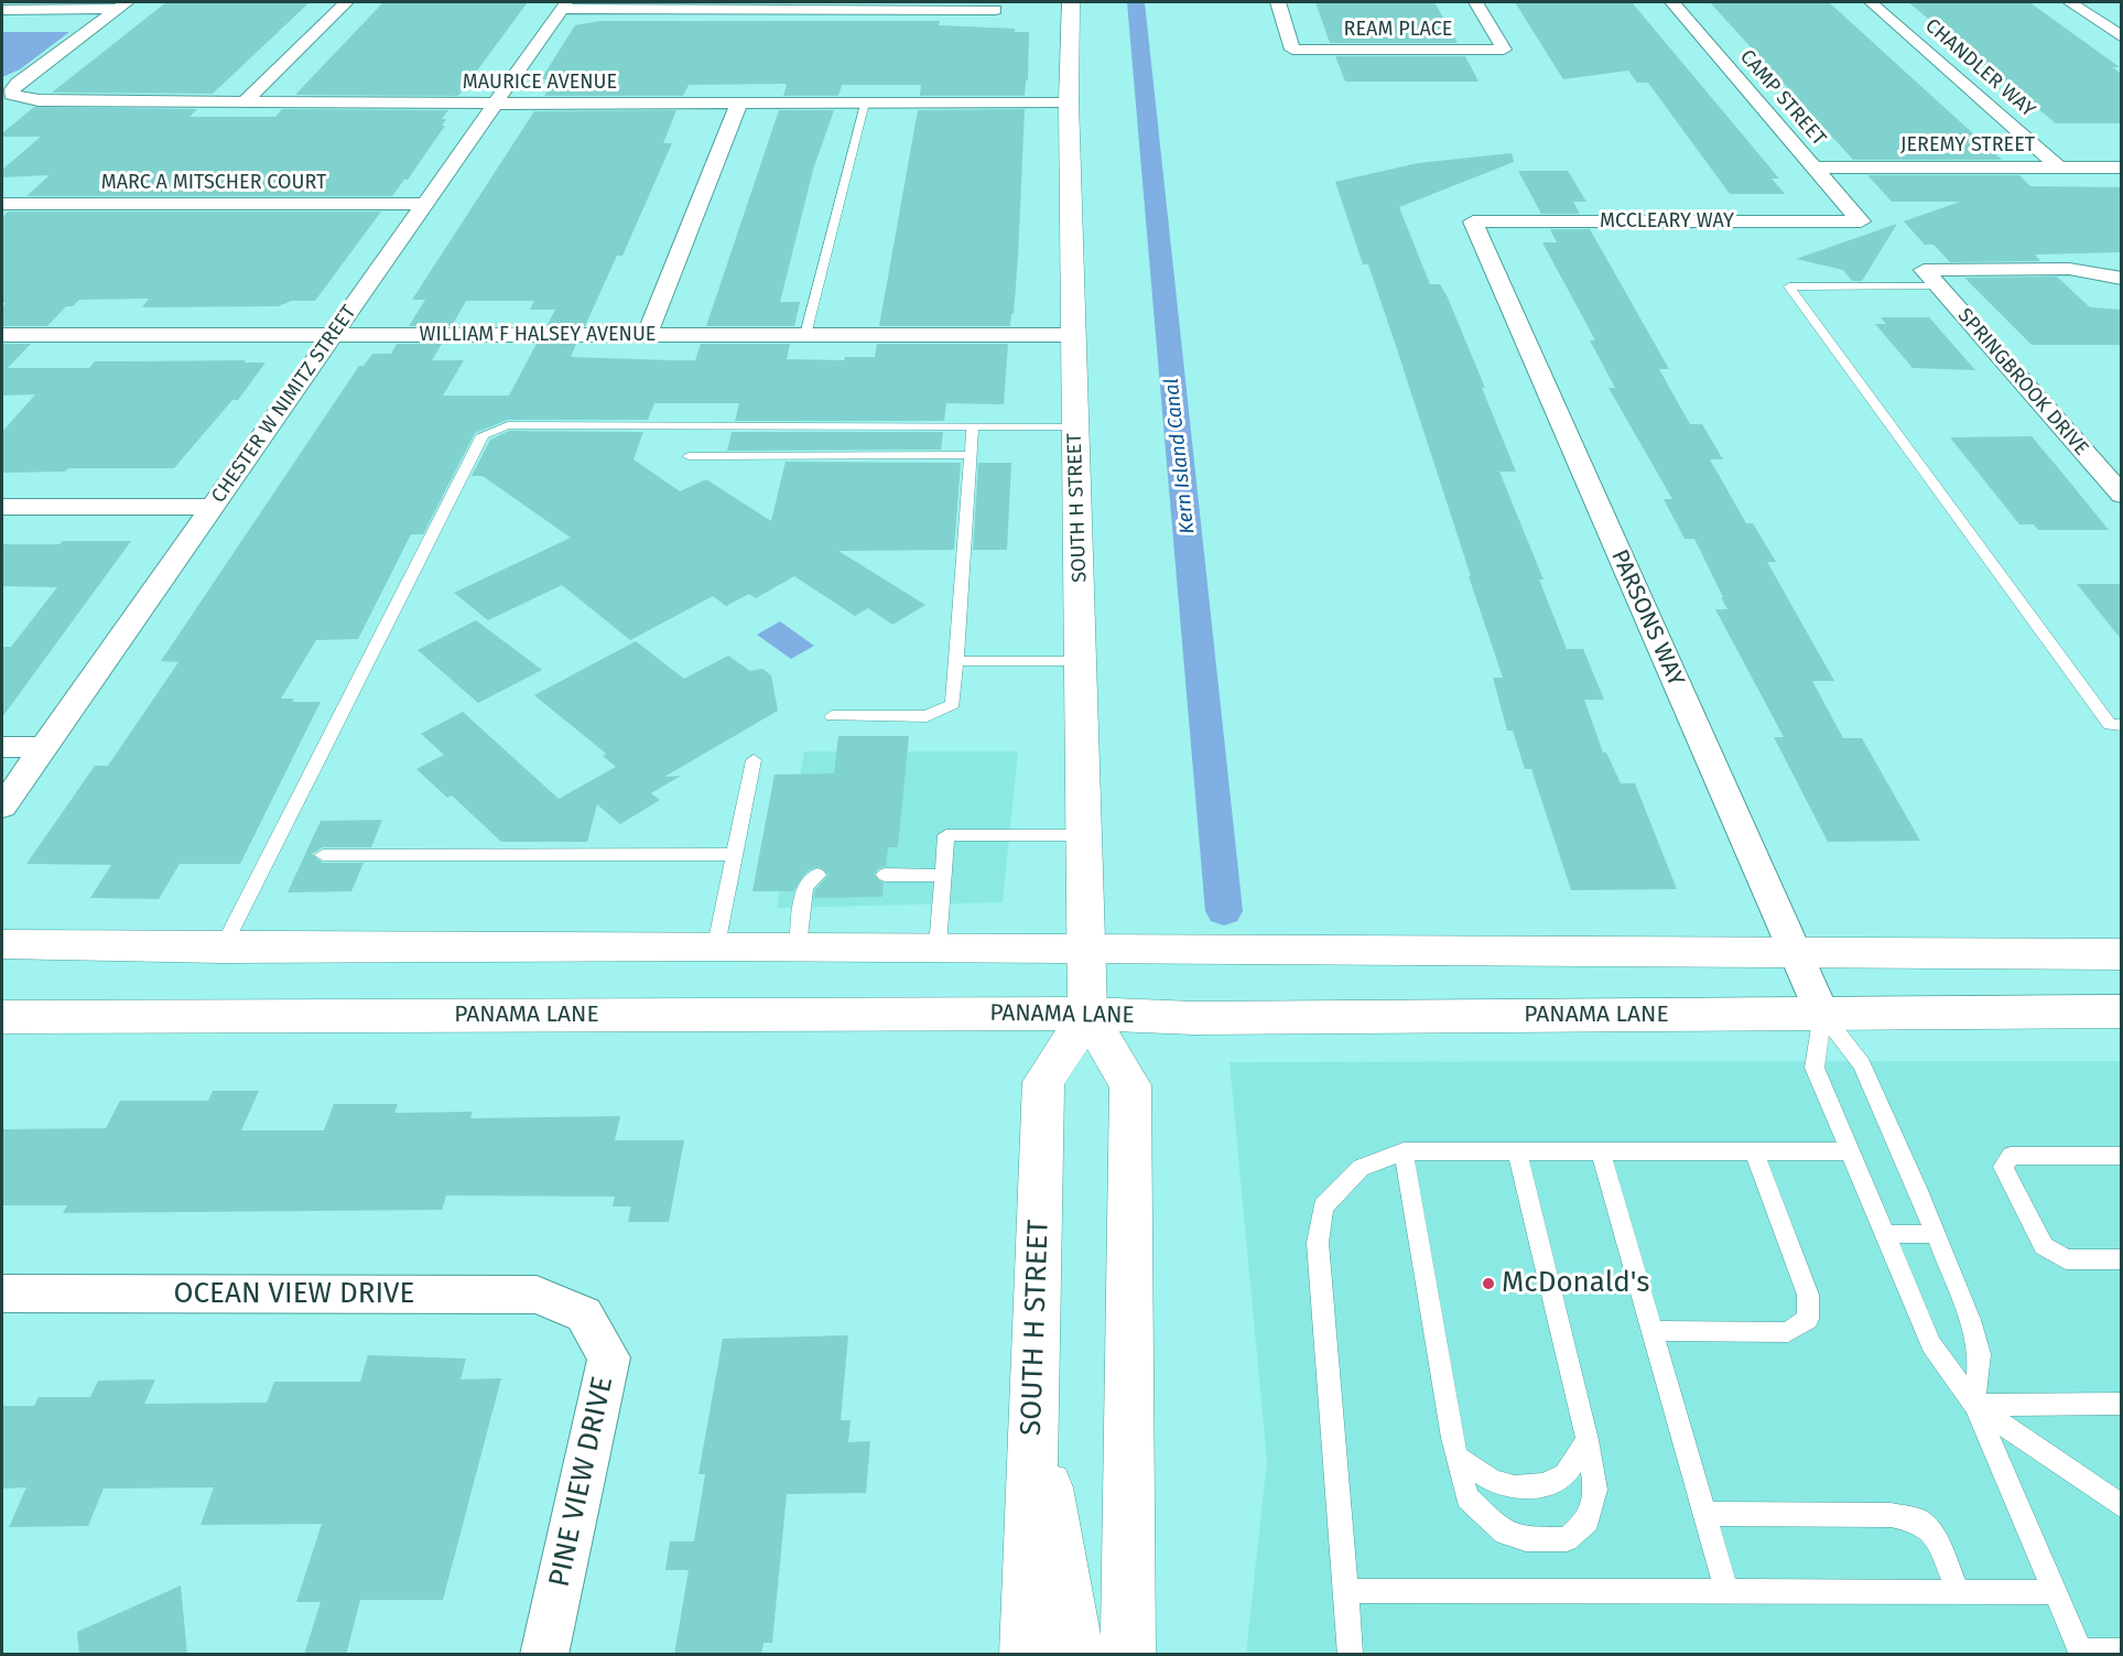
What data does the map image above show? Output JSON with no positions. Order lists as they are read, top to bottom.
{
  "streets": {
    "street": [
      "REAM PLACE",
      "CHANDLER WAY",
      "MAURICE AVENUE",
      "CAMP STREET",
      "JEREMY STREET",
      "MARC A MITSCHER COURT",
      "MCCLEARY WAY",
      "WILLIAM F HALSEY AVENUE",
      "SPRINGBROOK DRIVE",
      "CHESTER W NIMITZ STREET",
      "SOUTH H STREET",
      "PARSONS WAY",
      "PANAMA LANE",
      "OCEAN VIEW DRIVE",
      "PINE VIEW DRIVE"
    ]
  },
  "crossings": [
    ["CHANDLER WAY", "JEREMY STREET"],
    ["MAURICE AVENUE", "CHESTER W NIMITZ STREET"],
    ["MAURICE AVENUE", "SOUTH H STREET"],
    ["CAMP STREET", "JEREMY STREET"],
    ["CAMP STREET", "MCCLEARY WAY"],
    ["MARC A MITSCHER COURT", "CHESTER W NIMITZ STREET"],
    ["MCCLEARY WAY", "PARSONS WAY"],
    ["WILLIAM F HALSEY AVENUE", "CHESTER W NIMITZ STREET"],
    ["WILLIAM F HALSEY AVENUE", "SOUTH H STREET"],
    ["SOUTH H STREET", "PANAMA LANE"],
    ["PARSONS WAY", "PANAMA LANE"],
    ["OCEAN VIEW DRIVE", "PINE VIEW DRIVE"]
  ],
  "water": ["Kern Island Canal"],
  "places": ["McDonald's"]
}
